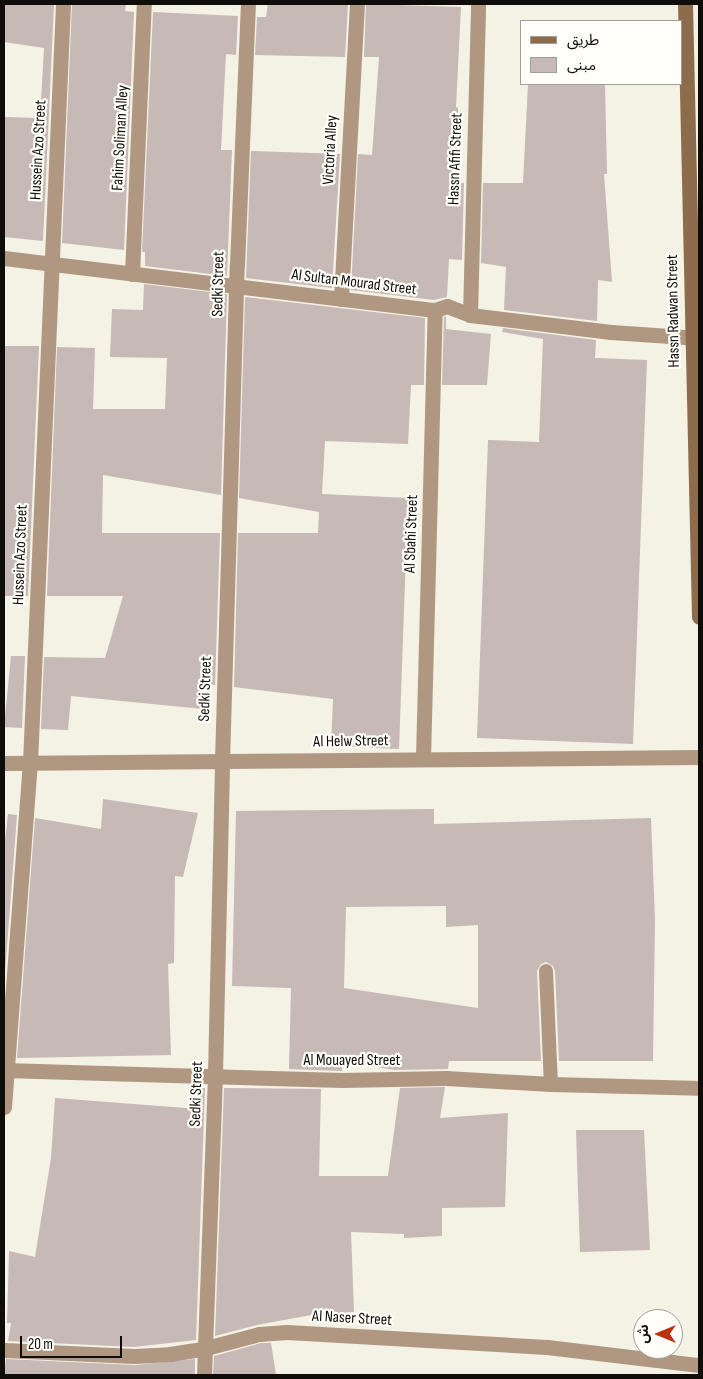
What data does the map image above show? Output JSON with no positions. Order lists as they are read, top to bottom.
{
  "streets": {
    "street": [
      "Fahim Soliman Alley",
      "Hussein Azo Street",
      "Victoria Alley",
      "Hassn Afifi Street",
      "Al Sultan Mourad Street",
      "Sedki Street",
      "Hassn Radwan Street",
      "Al Sbahi Street",
      "Al Helw Street",
      "Al Mouayed Street",
      "Al Naser Street"
    ]
  },
  "crossings": [
    ["Fahim Soliman Alley", "Al Sultan Mourad Street"],
    ["Hussein Azo Street", "Al Sultan Mourad Street"],
    ["Hussein Azo Street", "Al Helw Street"],
    ["Hussein Azo Street", "Al Mouayed Street"],
    ["Victoria Alley", "Al Sultan Mourad Street"],
    ["Hassn Afifi Street", "Al Sultan Mourad Street"],
    ["Al Sultan Mourad Street", "Sedki Street"],
    ["Al Sultan Mourad Street", "Hassn Radwan Street"],
    ["Al Sultan Mourad Street", "Al Sbahi Street"],
    ["Sedki Street", "Al Helw Street"],
    ["Sedki Street", "Al Mouayed Street"],
    ["Sedki Street", "Al Naser Street"],
    ["Al Sbahi Street", "Al Helw Street"]
  ],
  "legend": ["طريق", "مبنى"],
  "scale_bar": "20 m",
  "north": "left"
}
